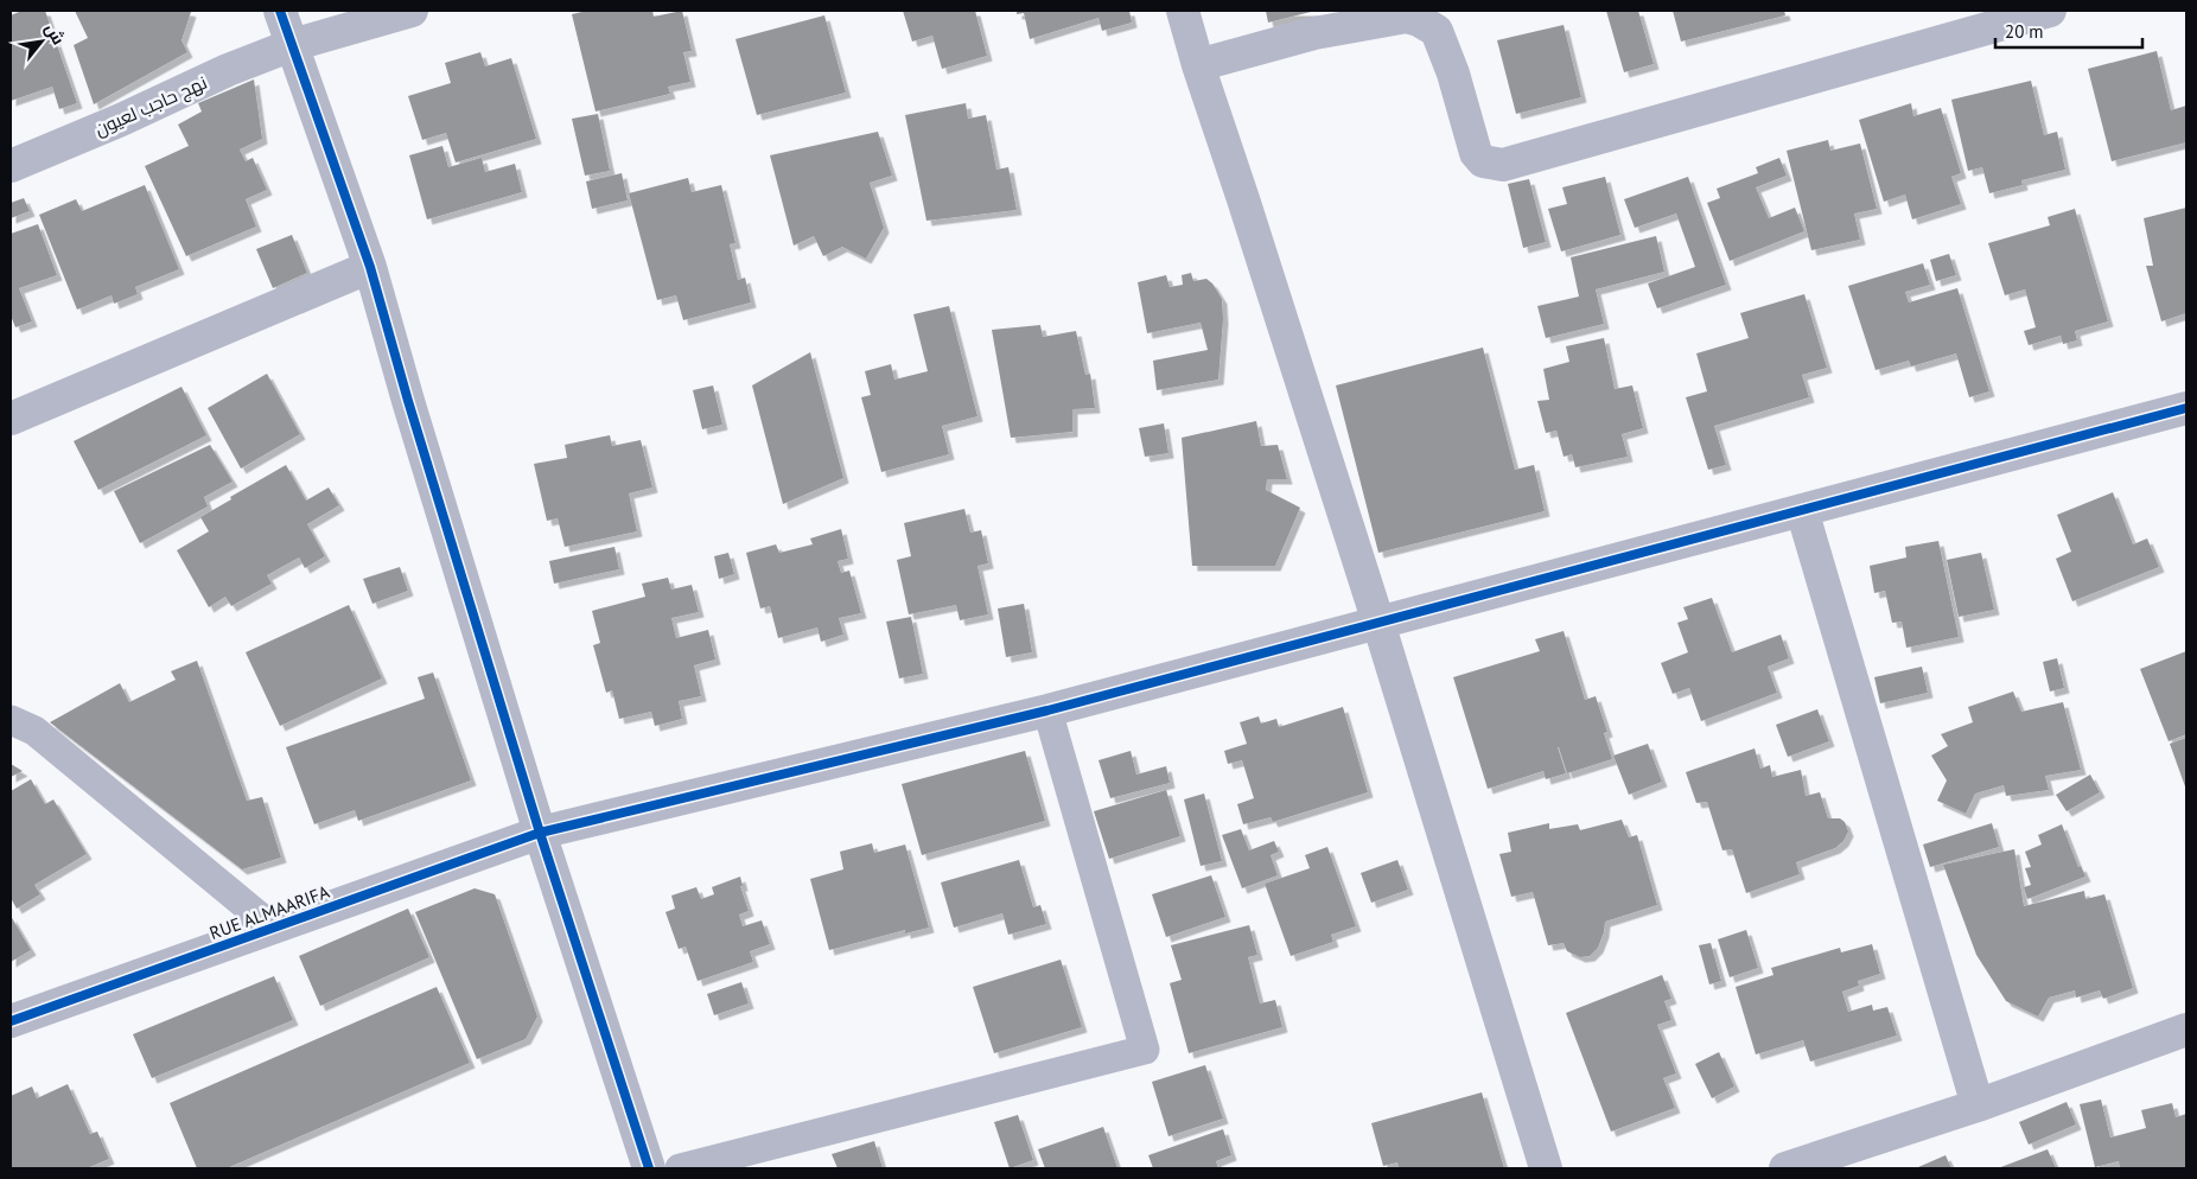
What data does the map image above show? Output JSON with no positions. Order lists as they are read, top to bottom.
{
  "streets": {
    "street": ["نهج حاجب لعيون", "RUE ALMAARIFA"]
  },
  "scale_bar": "20 m",
  "north": "top right"
}
